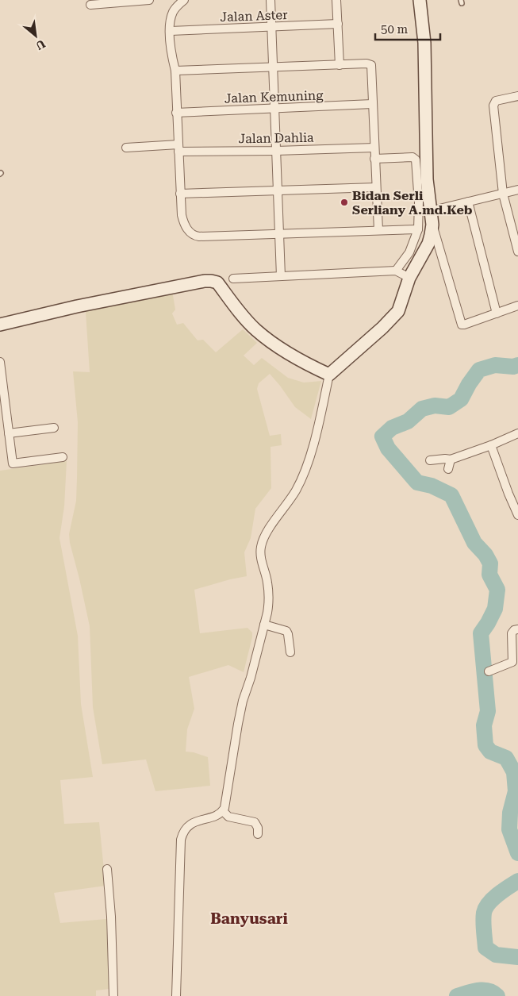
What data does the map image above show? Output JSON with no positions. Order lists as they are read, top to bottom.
{
  "streets": {
    "street": ["Jalan Aster", "Jalan Kemuning", "Jalan Dahlia"]
  },
  "districts": ["Banyusari"],
  "places": ["Bidan Serli Serliany A.md.Keb"],
  "scale_bar": "50 m",
  "north": "bottom right"
}
